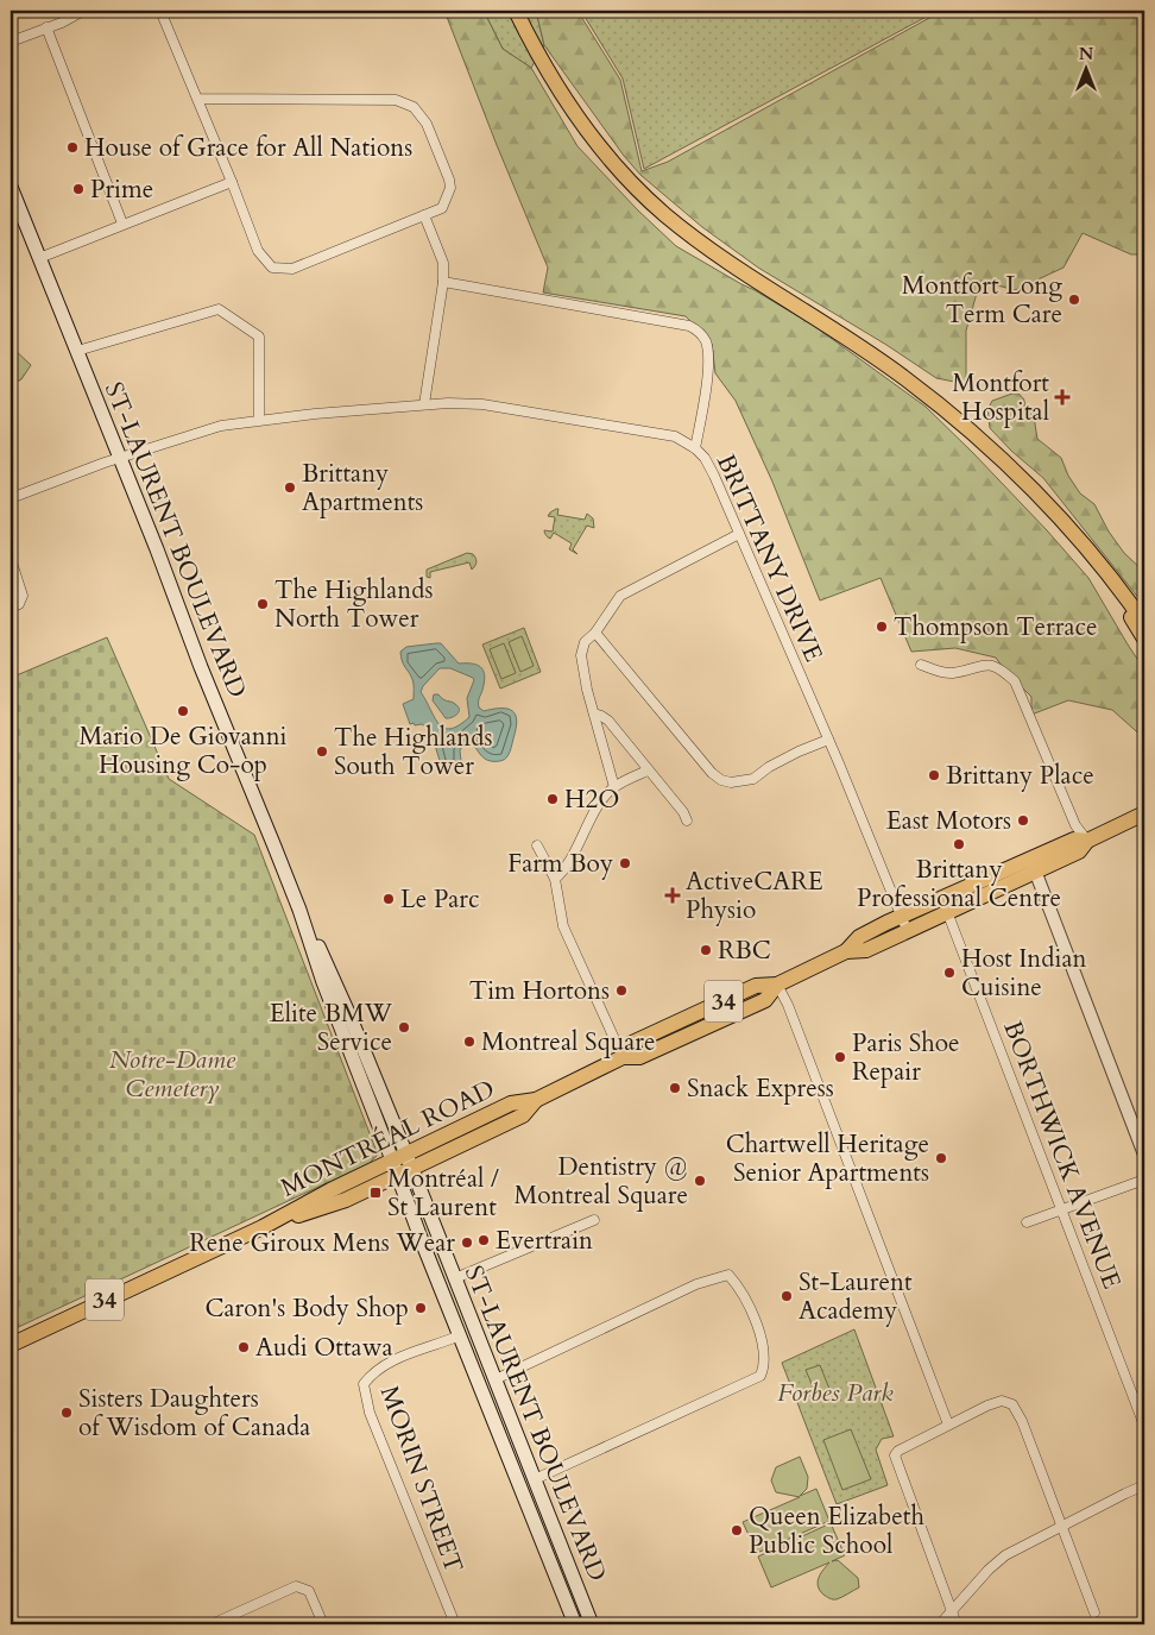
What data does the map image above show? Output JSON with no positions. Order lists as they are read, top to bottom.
{
  "streets": {
    "main road": ["ST-LAURENT BOULEVARD", "34", "MONTRÉAL ROAD"],
    "street": ["BRITTANY DRIVE", "BORTHWICK AVENUE", "MORIN STREET"]
  },
  "crossings": [
    ["ST-LAURENT BOULEVARD", "BRITTANY DRIVE"],
    ["ST-LAURENT BOULEVARD", "MONTRÉAL ROAD"],
    ["ST-LAURENT BOULEVARD", "MORIN STREET"],
    ["BRITTANY DRIVE", "MONTRÉAL ROAD"],
    ["MONTRÉAL ROAD", "BORTHWICK AVENUE"]
  ],
  "parks": ["Notre-Dame Cemetery", "Forbes Park"],
  "places": {
    "other": [
      "House of Grace for All Nations",
      "Prime",
      "Montfort Long Term Care",
      "Brittany Apartments",
      "The Highlands North Tower",
      "Thompson Terrace",
      "Mario De Giovanni Housing Co-op",
      "The Highlands South Tower",
      "Brittany Place",
      "H2O",
      "East Motors",
      "Brittany Professional Centre",
      "Farm Boy",
      "Le Parc",
      "RBC",
      "Host Indian Cuisine",
      "Tim Hortons",
      "Elite BMW Service",
      "Montreal Square",
      "Paris Shoe Repair",
      "Snack Express",
      "Chartwell Heritage Senior Apartments",
      "Dentistry @ Montreal Square",
      "Evertrain",
      "Rene Giroux Mens Wear",
      "St-Laurent Academy",
      "Caron's Body Shop",
      "Audi Ottawa",
      "Sisters Daughters of Wisdom of Canada",
      "Queen Elizabeth Public School"
    ],
    "health": ["Montfort Hospital", "ActiveCARE Physio"],
    "transit": ["Montréal / St Laurent"]
  },
  "north": "top"
}
